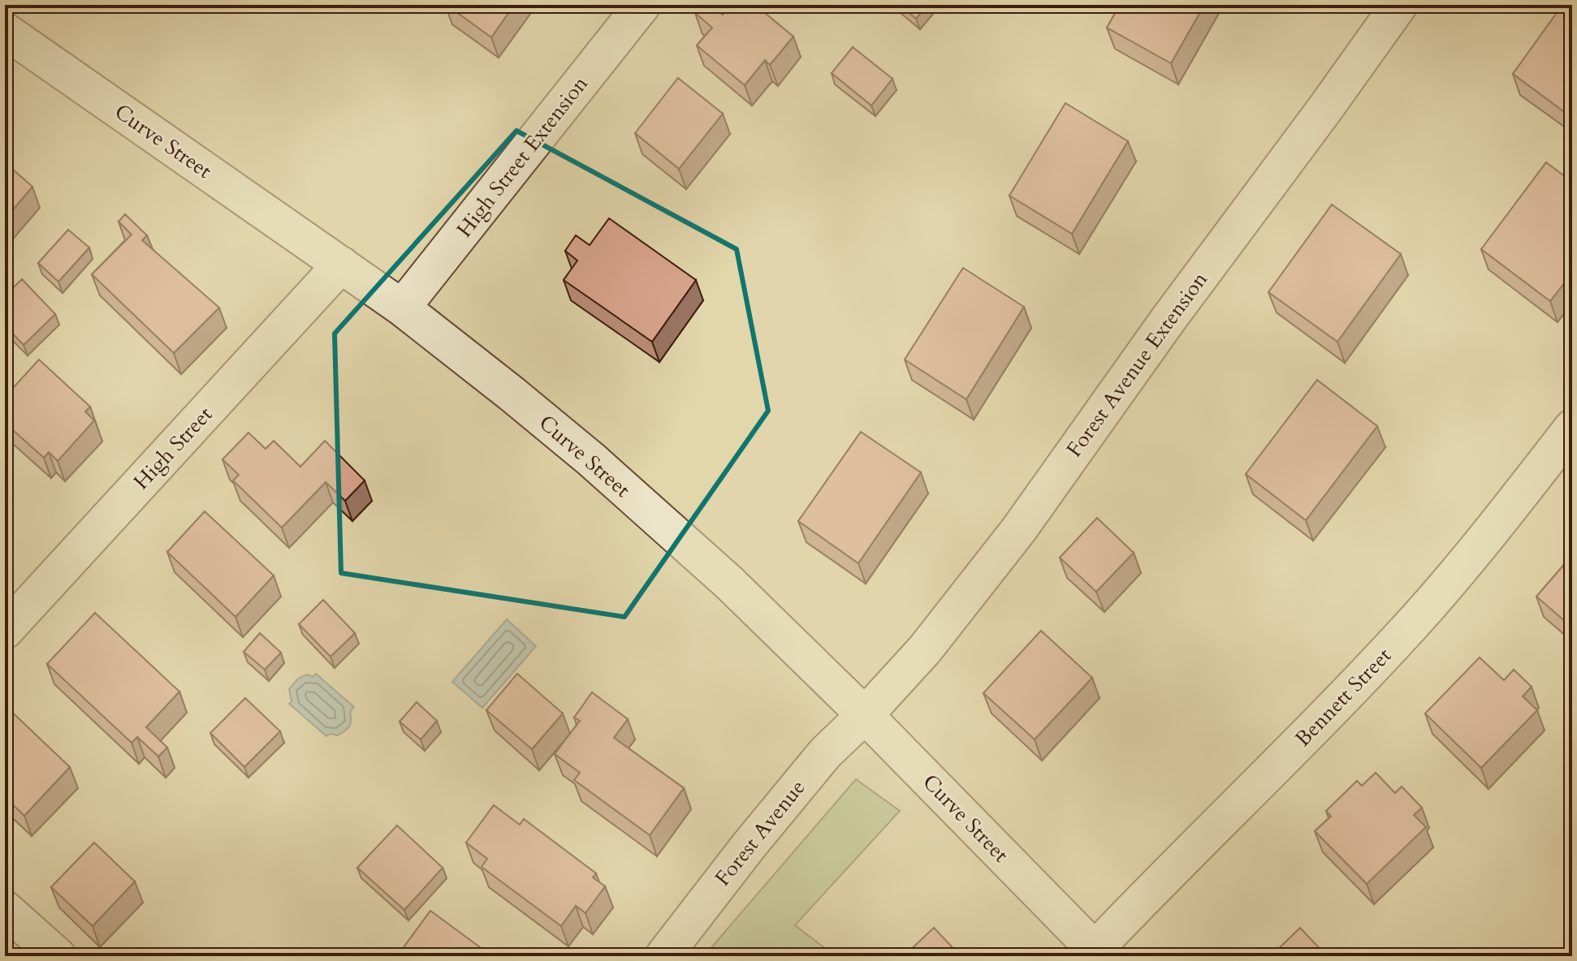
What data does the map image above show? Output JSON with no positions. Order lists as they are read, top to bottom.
{
  "streets": {
    "street": [
      "Curve Street",
      "High Street Extension",
      "Forest Avenue Extension",
      "High Street",
      "Bennett Street",
      "Forest Avenue"
    ]
  },
  "crossings": [
    ["Curve Street", "High Street Extension"],
    ["Curve Street", "Forest Avenue Extension"],
    ["Curve Street", "High Street"],
    ["Curve Street", "Bennett Street"],
    ["Curve Street", "Forest Avenue"],
    ["Forest Avenue Extension", "Forest Avenue"]
  ]
}
